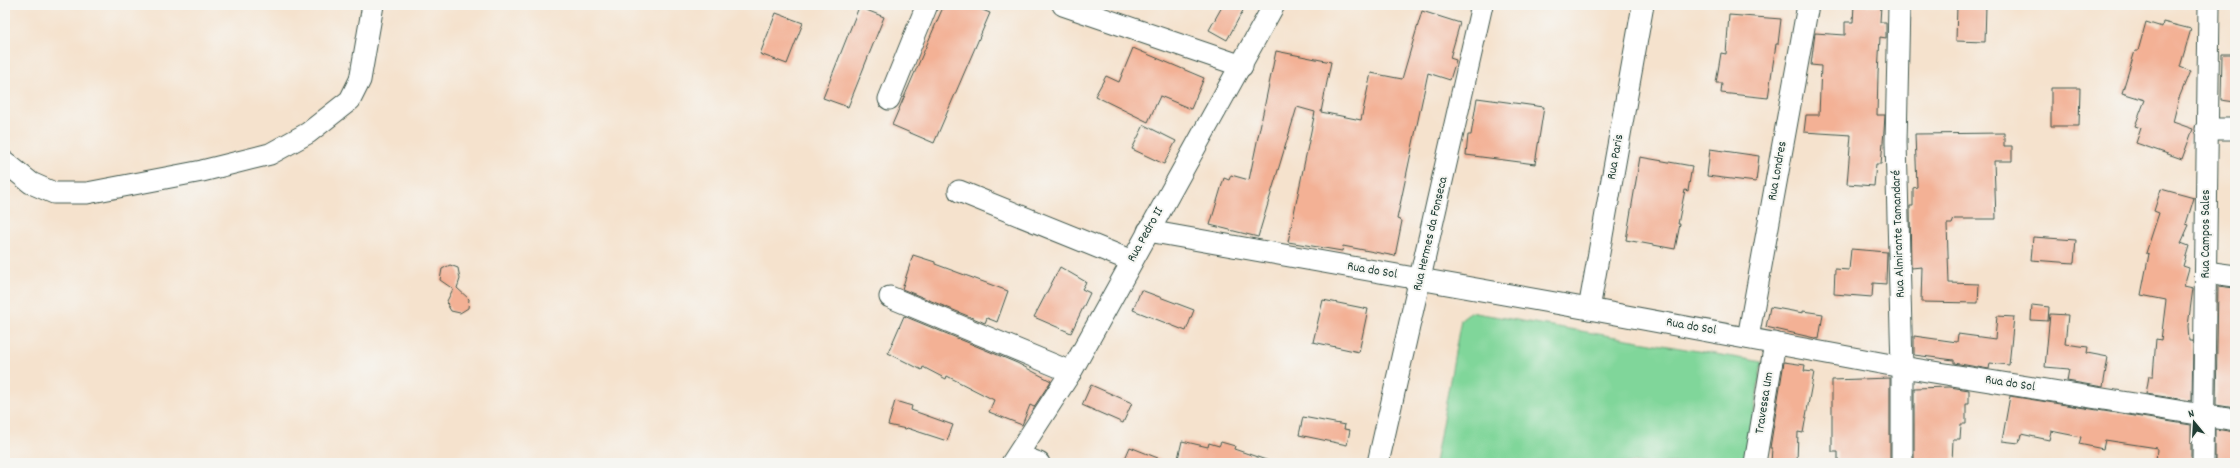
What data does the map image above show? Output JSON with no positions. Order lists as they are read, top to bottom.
{
  "streets": {
    "street": [
      "Rua Paris",
      "Rua Londres",
      "Rua Hermes da Fonseca",
      "Rua Almirante Tamandaré",
      "Rua Campos Sales",
      "Rua Pedro II",
      "Rua do Sol",
      "Travessa Um"
    ]
  },
  "crossings": [
    ["Rua Paris", "Rua do Sol"],
    ["Rua Londres", "Rua do Sol"],
    ["Rua Hermes da Fonseca", "Rua do Sol"],
    ["Rua Almirante Tamandaré", "Rua do Sol"],
    ["Rua Campos Sales", "Rua do Sol"],
    ["Rua Pedro II", "Rua do Sol"],
    ["Rua do Sol", "Travessa Um"]
  ],
  "north": "top"
}
